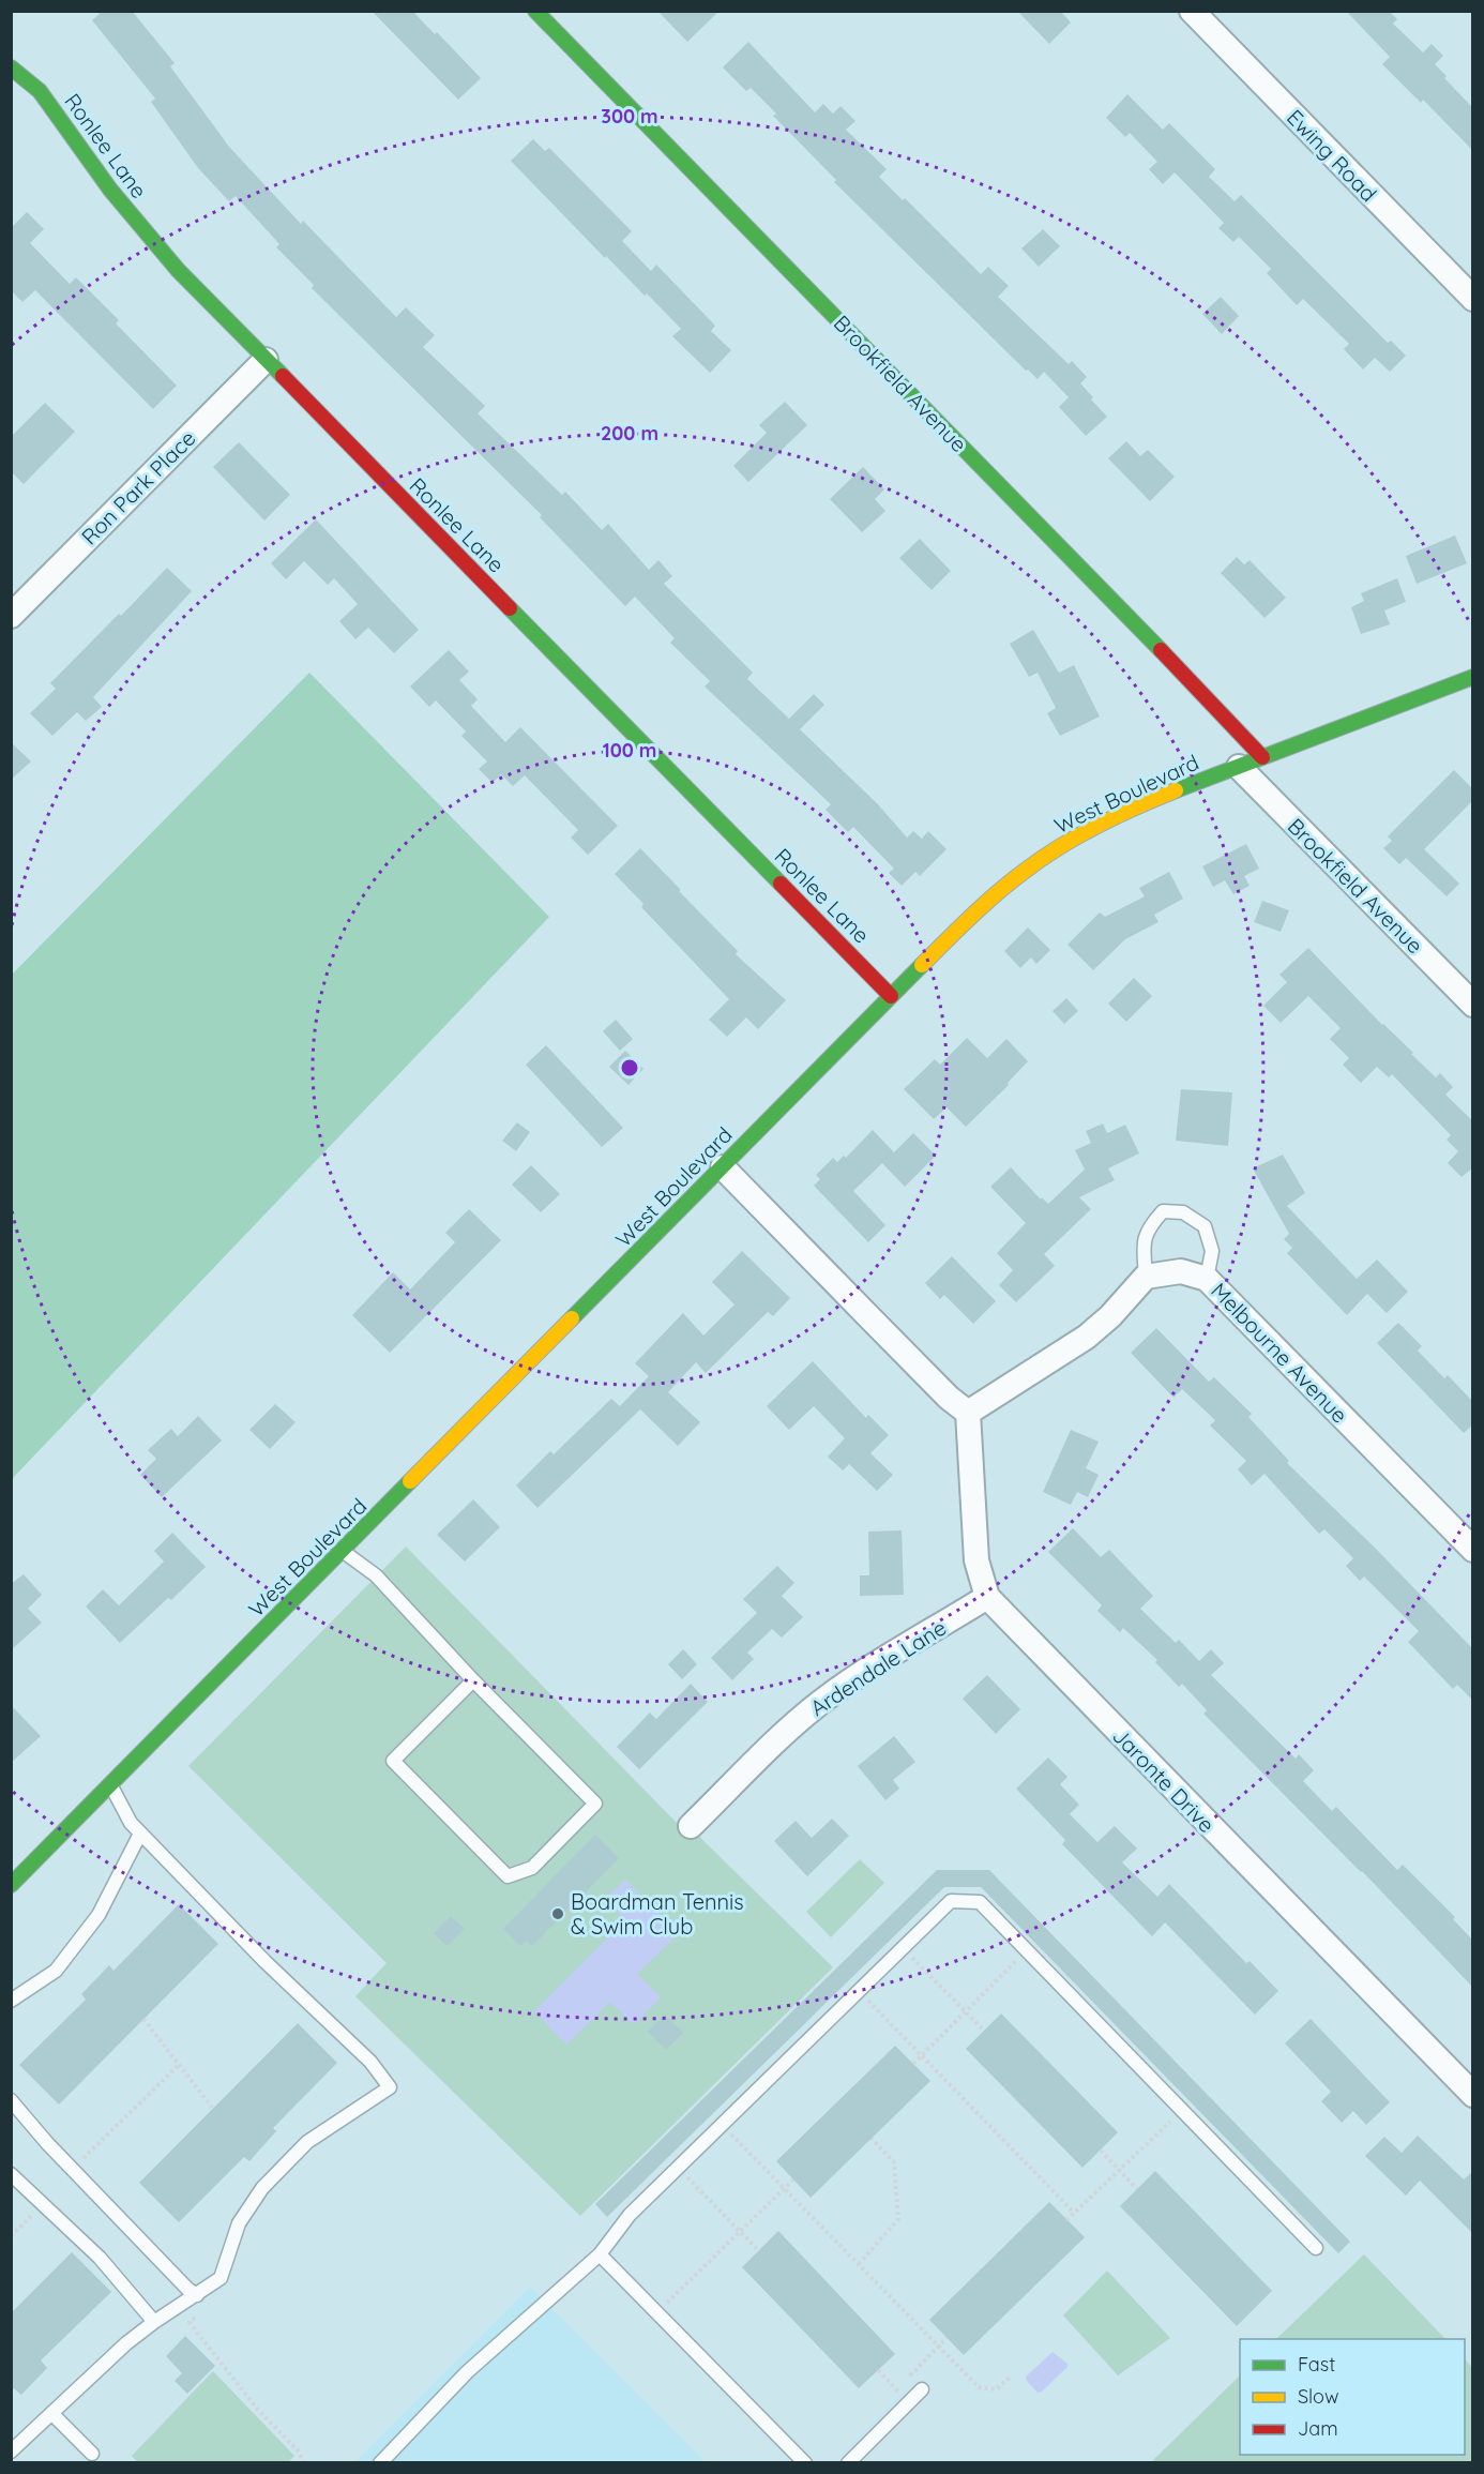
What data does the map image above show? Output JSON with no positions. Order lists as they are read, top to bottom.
{
  "streets": {
    "street": [
      "Ronlee Lane",
      "Ewing Road",
      "Brookfield Avenue",
      "Ron Park Place",
      "West Boulevard",
      "Melbourne Avenue",
      "Ardendale Lane",
      "Jaronte Drive"
    ]
  },
  "crossings": [
    ["Ronlee Lane", "Ron Park Place"],
    ["Ronlee Lane", "West Boulevard"],
    ["Brookfield Avenue", "West Boulevard"],
    ["Ardendale Lane", "Jaronte Drive"]
  ],
  "places": ["Boardman Tennis & Swim Club"],
  "legend": ["Fast", "Slow", "Jam"],
  "rings": ["300 m", "200 m", "100 m"]
}
